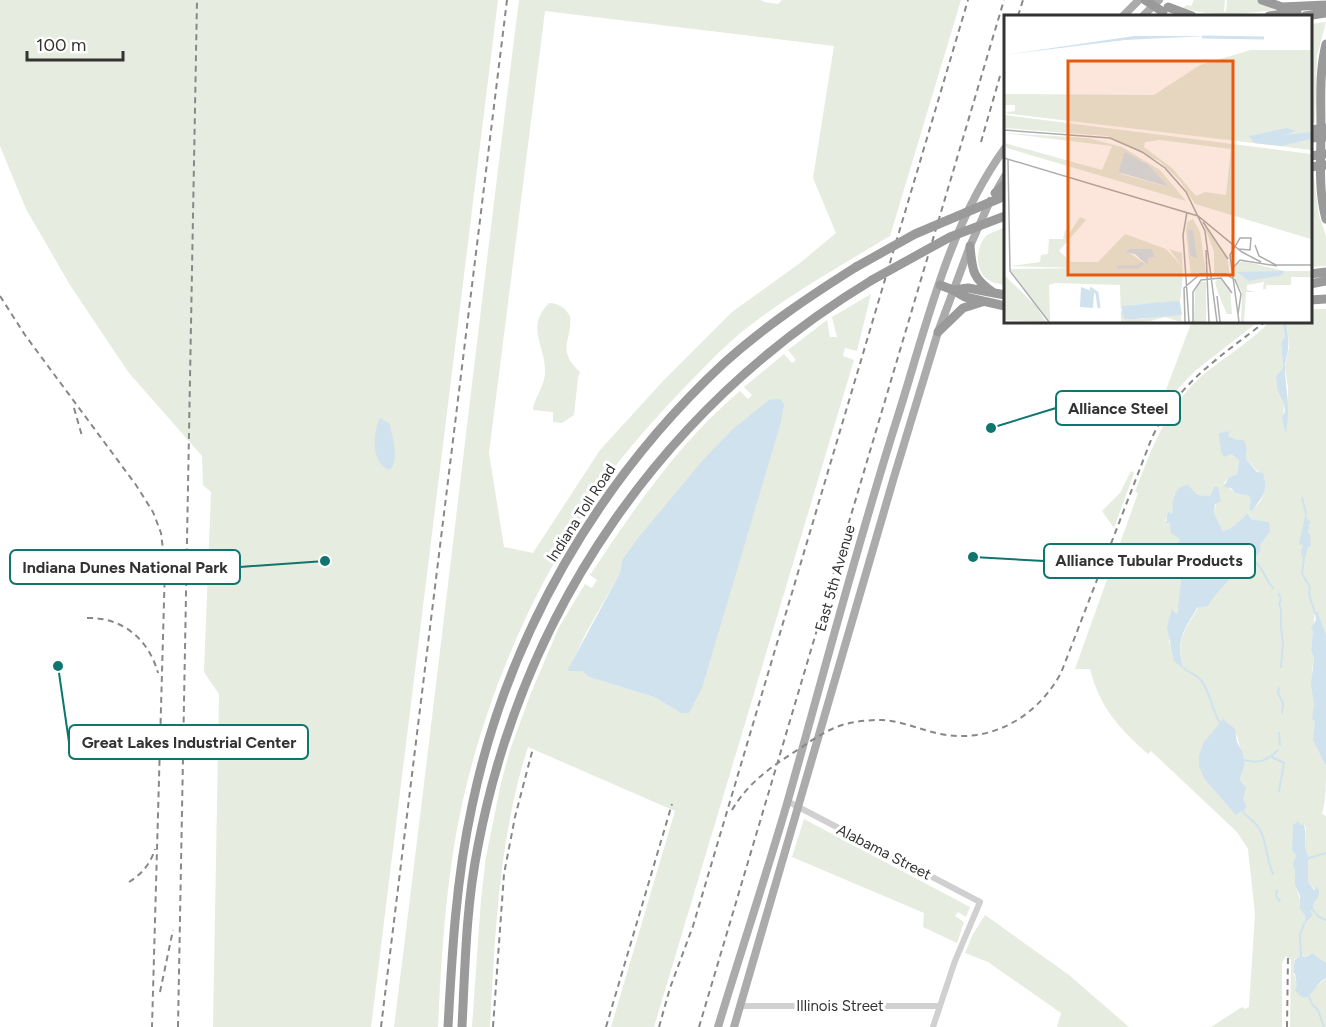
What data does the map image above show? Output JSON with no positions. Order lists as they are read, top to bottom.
{
  "streets": {
    "highway": ["Indiana Toll Road"],
    "main road": ["East 5th Avenue"],
    "street": ["Alabama Street", "Illinois Street"]
  },
  "crossings": [
    ["East 5th Avenue", "Alabama Street"],
    ["East 5th Avenue", "Illinois Street"],
    ["Alabama Street", "Illinois Street"]
  ],
  "places": [
    "Alliance Steel",
    "Alliance Tubular Products",
    "Indiana Dunes National Park",
    "Great Lakes Industrial Center"
  ],
  "scale_bar": "100 m"
}
